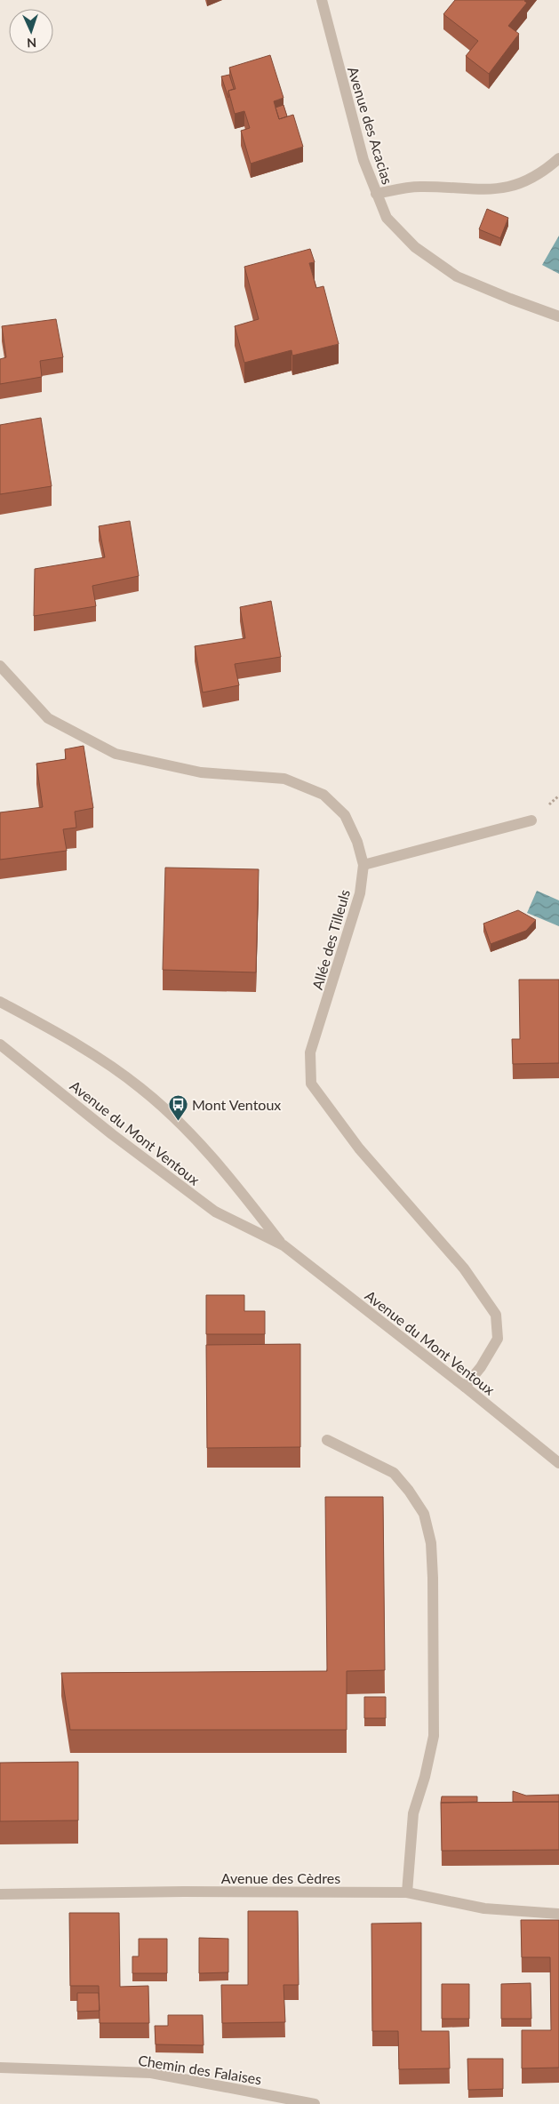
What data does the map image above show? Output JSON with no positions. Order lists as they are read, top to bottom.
{
  "streets": {
    "street": [
      "Avenue des Acacias",
      "Allée des Tilleuls",
      "Avenue du Mont Ventoux",
      "Avenue des Cèdres",
      "Chemin des Falaises"
    ]
  },
  "crossings": [
    ["Allée des Tilleuls", "Avenue du Mont Ventoux"]
  ],
  "places": {
    "bus stop": ["Mont Ventoux"]
  },
  "north": "bottom"
}
